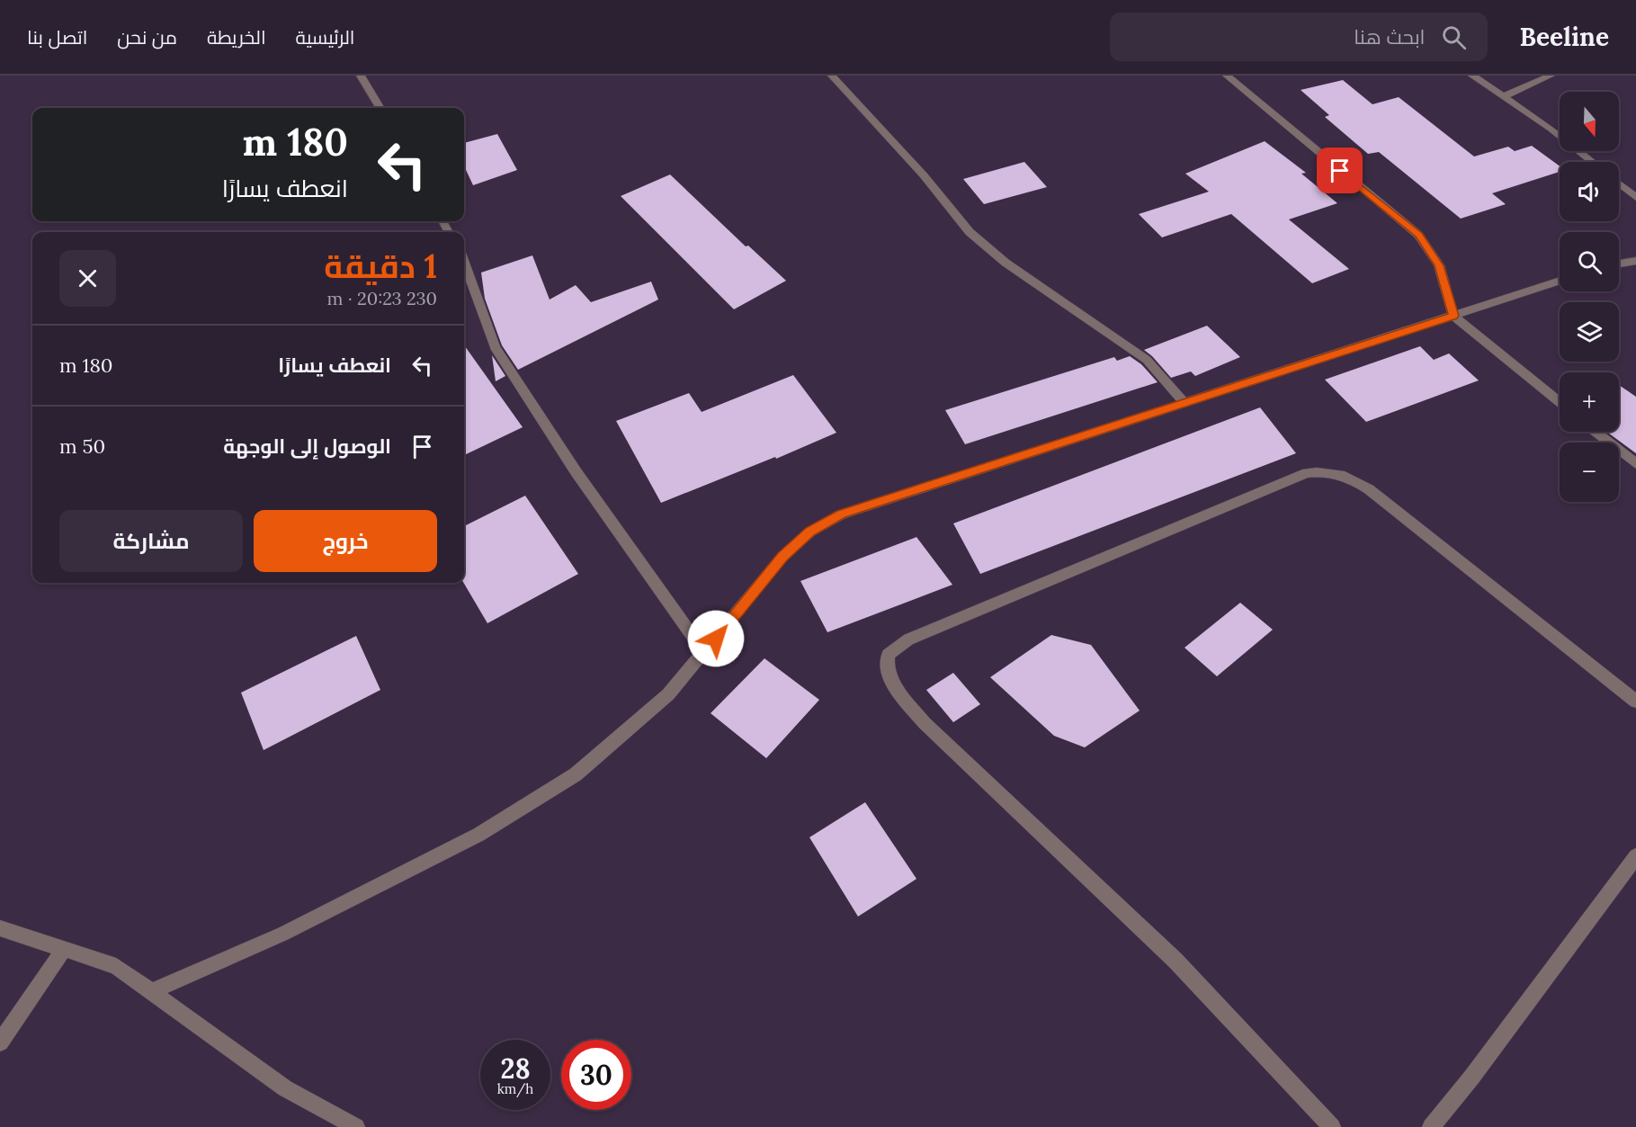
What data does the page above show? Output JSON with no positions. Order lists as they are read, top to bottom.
{
  "north": "bottom",
  "page": {
    "header": "Beeline",
    "search": "ابحث هنا",
    "nav": [
      "الرئيسية",
      "الخريطة",
      "من نحن",
      "اتصل بنا"
    ],
    "map_buttons": ["+", "−"],
    "turn": ["180 m", "انعطف يسارًا"],
    "heading": ["1 دقيقة", "230 m · 20:23"],
    "list": [
      {
        "name": "انعطف يسارًا",
        "value": "180 m"
      },
      {
        "name": "الوصول إلى الوجهة",
        "value": "50 m"
      }
    ],
    "buttons": ["خروج", "مشاركة"],
    "speed": "28 km/h",
    "limit": "30"
  }
}
